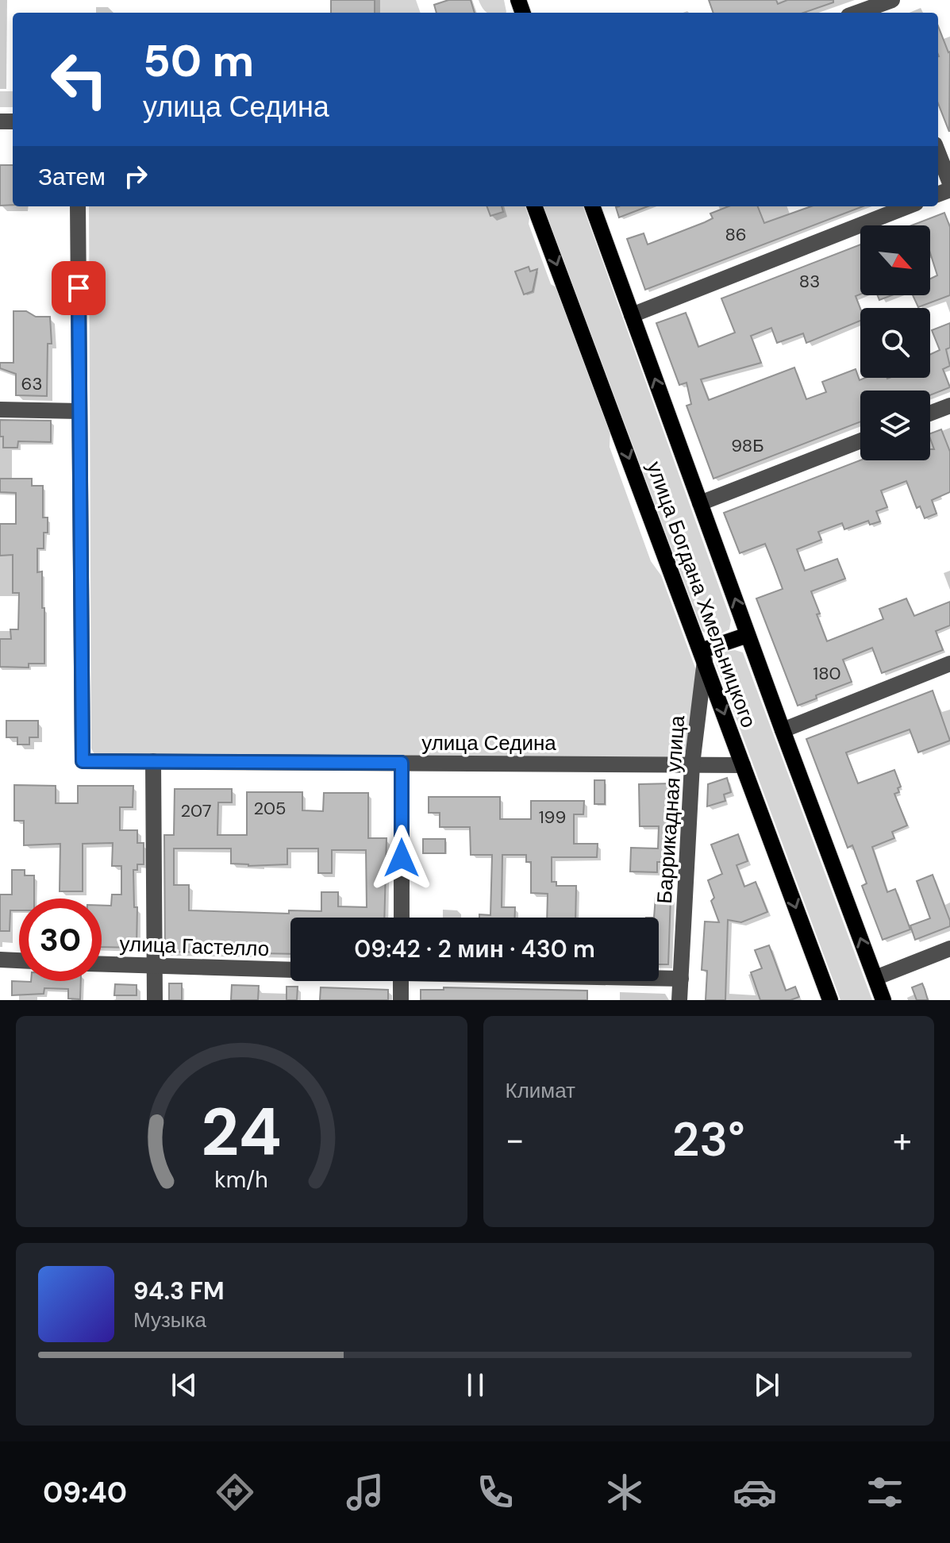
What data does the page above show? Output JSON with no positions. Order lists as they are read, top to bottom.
{
  "streets": {
    "main road": ["улица Богдана Хмельницкого"],
    "street": ["улица Седина", "Баррикадная улица", "улица Гастелло"]
  },
  "crossings": [
    ["улица Богдана Хмельницкого", "улица Седина"],
    ["улица Богдана Хмельницкого", "Баррикадная улица"],
    ["улица Седина", "Баррикадная улица"],
    ["Баррикадная улица", "улица Гастелло"]
  ],
  "house_numbers": [
    "86",
    "83",
    "63",
    "98Б",
    "180",
    "205",
    "207",
    "199"
  ],
  "north": "bottom right",
  "page": {
    "turn": ["50 m", "улица Седина"],
    "then": "Затем",
    "limit": "30",
    "trip": "09:42 · 2 мин · 430 m",
    "tile": "Климат",
    "heat": ["−", "23°", "+"],
    "song": ["94.3 FM", "Музыка"],
    "tabs": "09:40",
    "gauge": ["24", "km/h"]
  }
}
